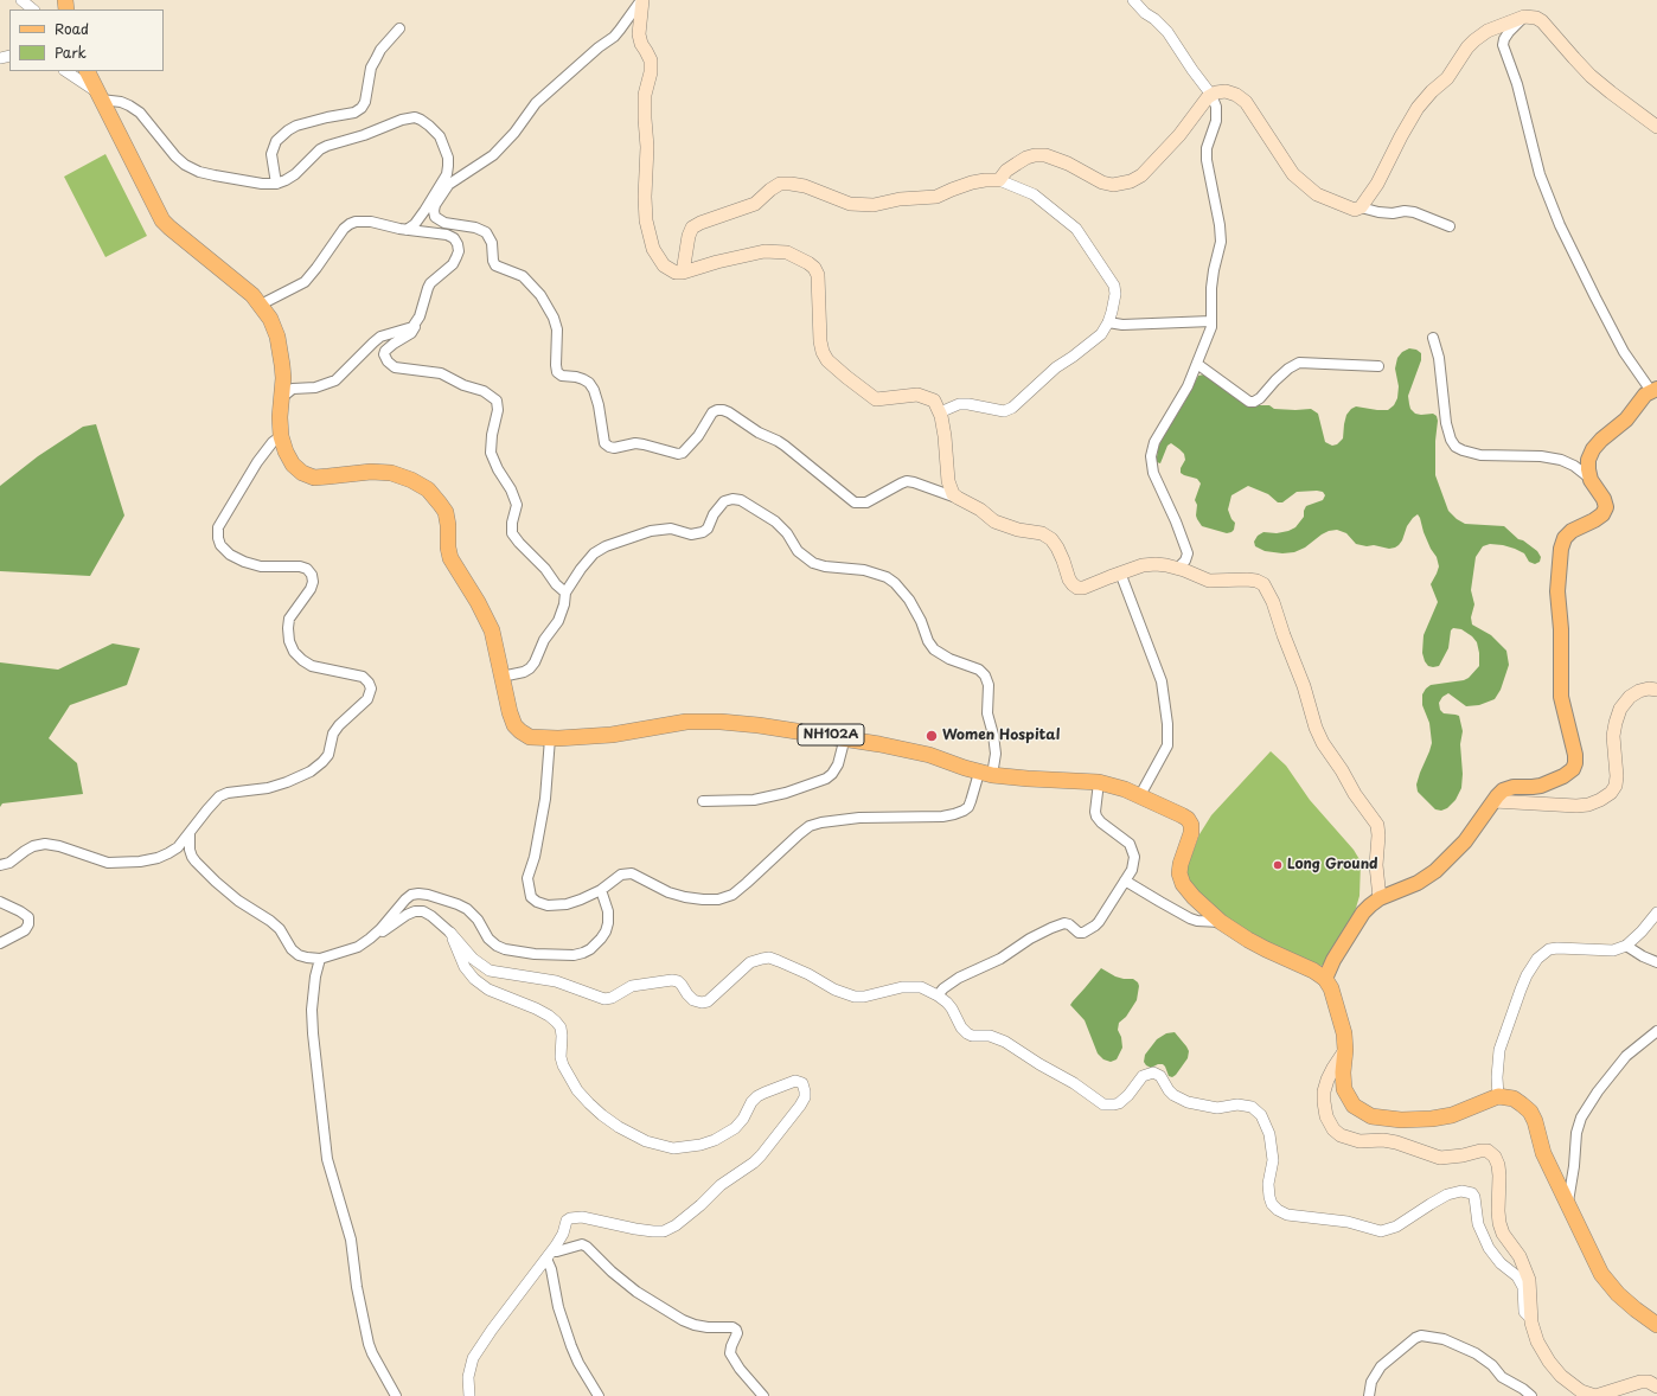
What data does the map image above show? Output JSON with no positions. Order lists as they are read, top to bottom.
{
  "streets": {
    "highway": ["NH102A"]
  },
  "places": ["Women Hospital", "Long Ground"],
  "legend": ["Road", "Park"]
}
